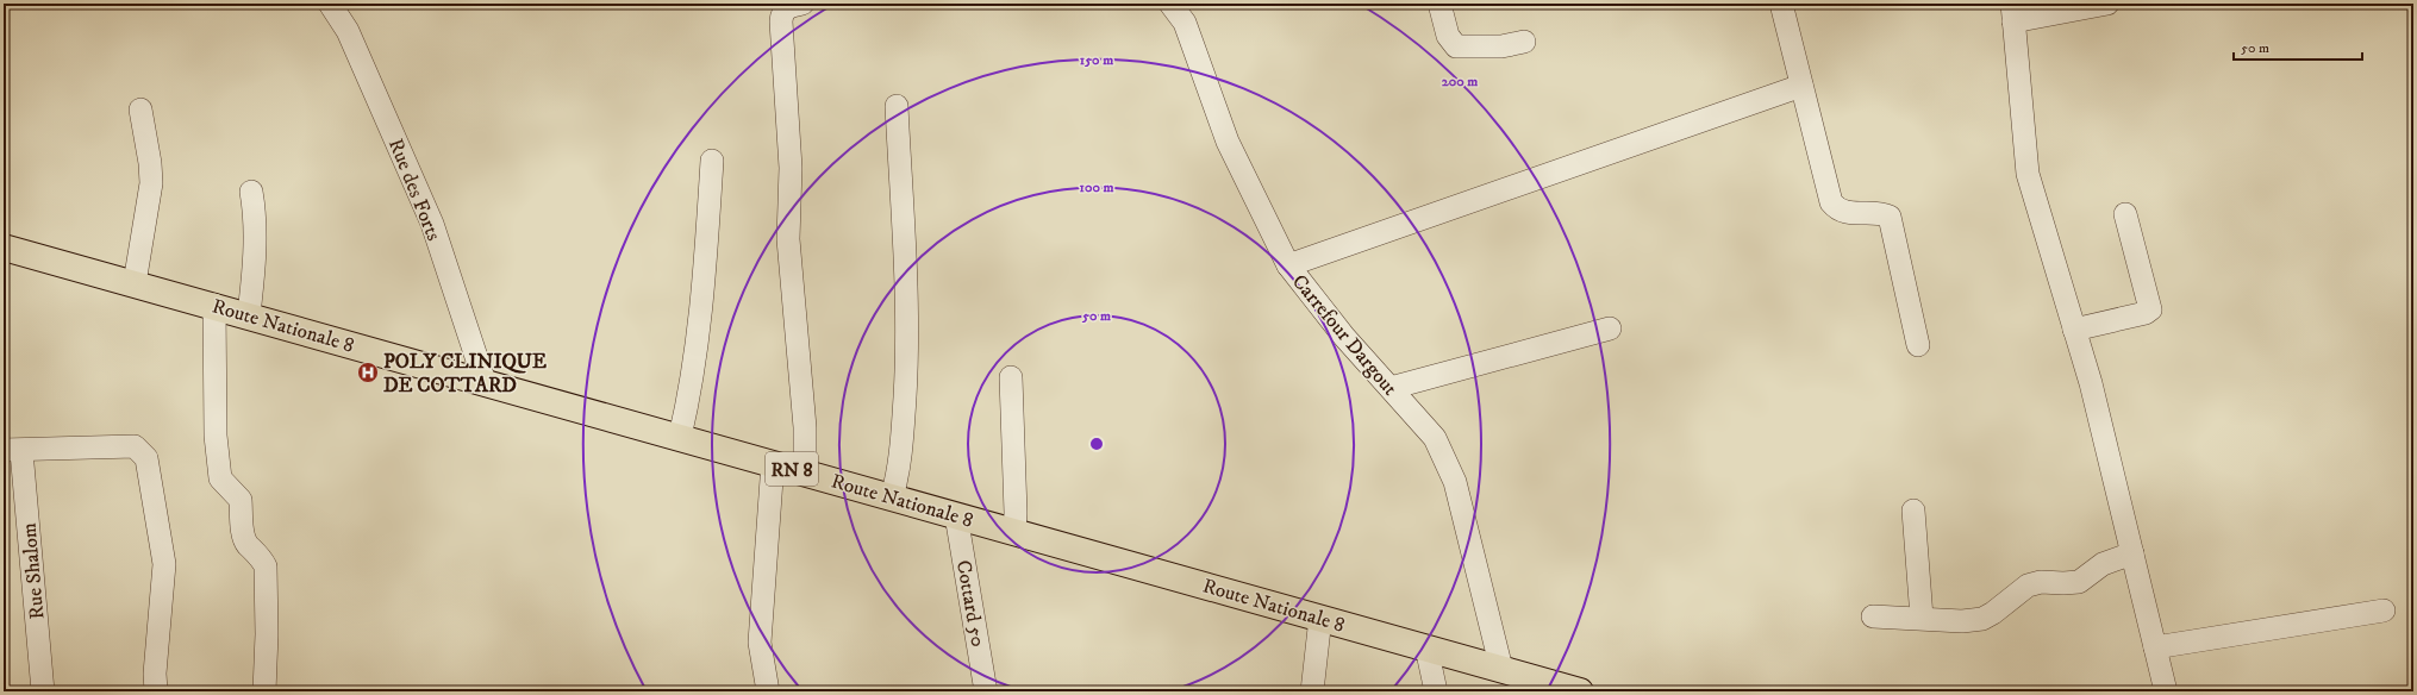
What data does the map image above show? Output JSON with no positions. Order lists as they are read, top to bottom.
{
  "streets": {
    "main road": ["Route Nationale 8", "RN 8"],
    "street": [
      "Rue des Forts",
      "Carrefour Dargout",
      "Rue Shalom",
      "Cottard 50"
    ]
  },
  "crossings": [
    ["Rue des Forts", "Route Nationale 8"],
    ["Route Nationale 8", "Carrefour Dargout"],
    ["Route Nationale 8", "Cottard 50"]
  ],
  "places": {
    "hospital": ["POLY CLINIQUE DE COTTARD"]
  },
  "scale_bar": "50 m",
  "rings": [
    "150 m",
    "200 m",
    "100 m",
    "50 m"
  ]
}
